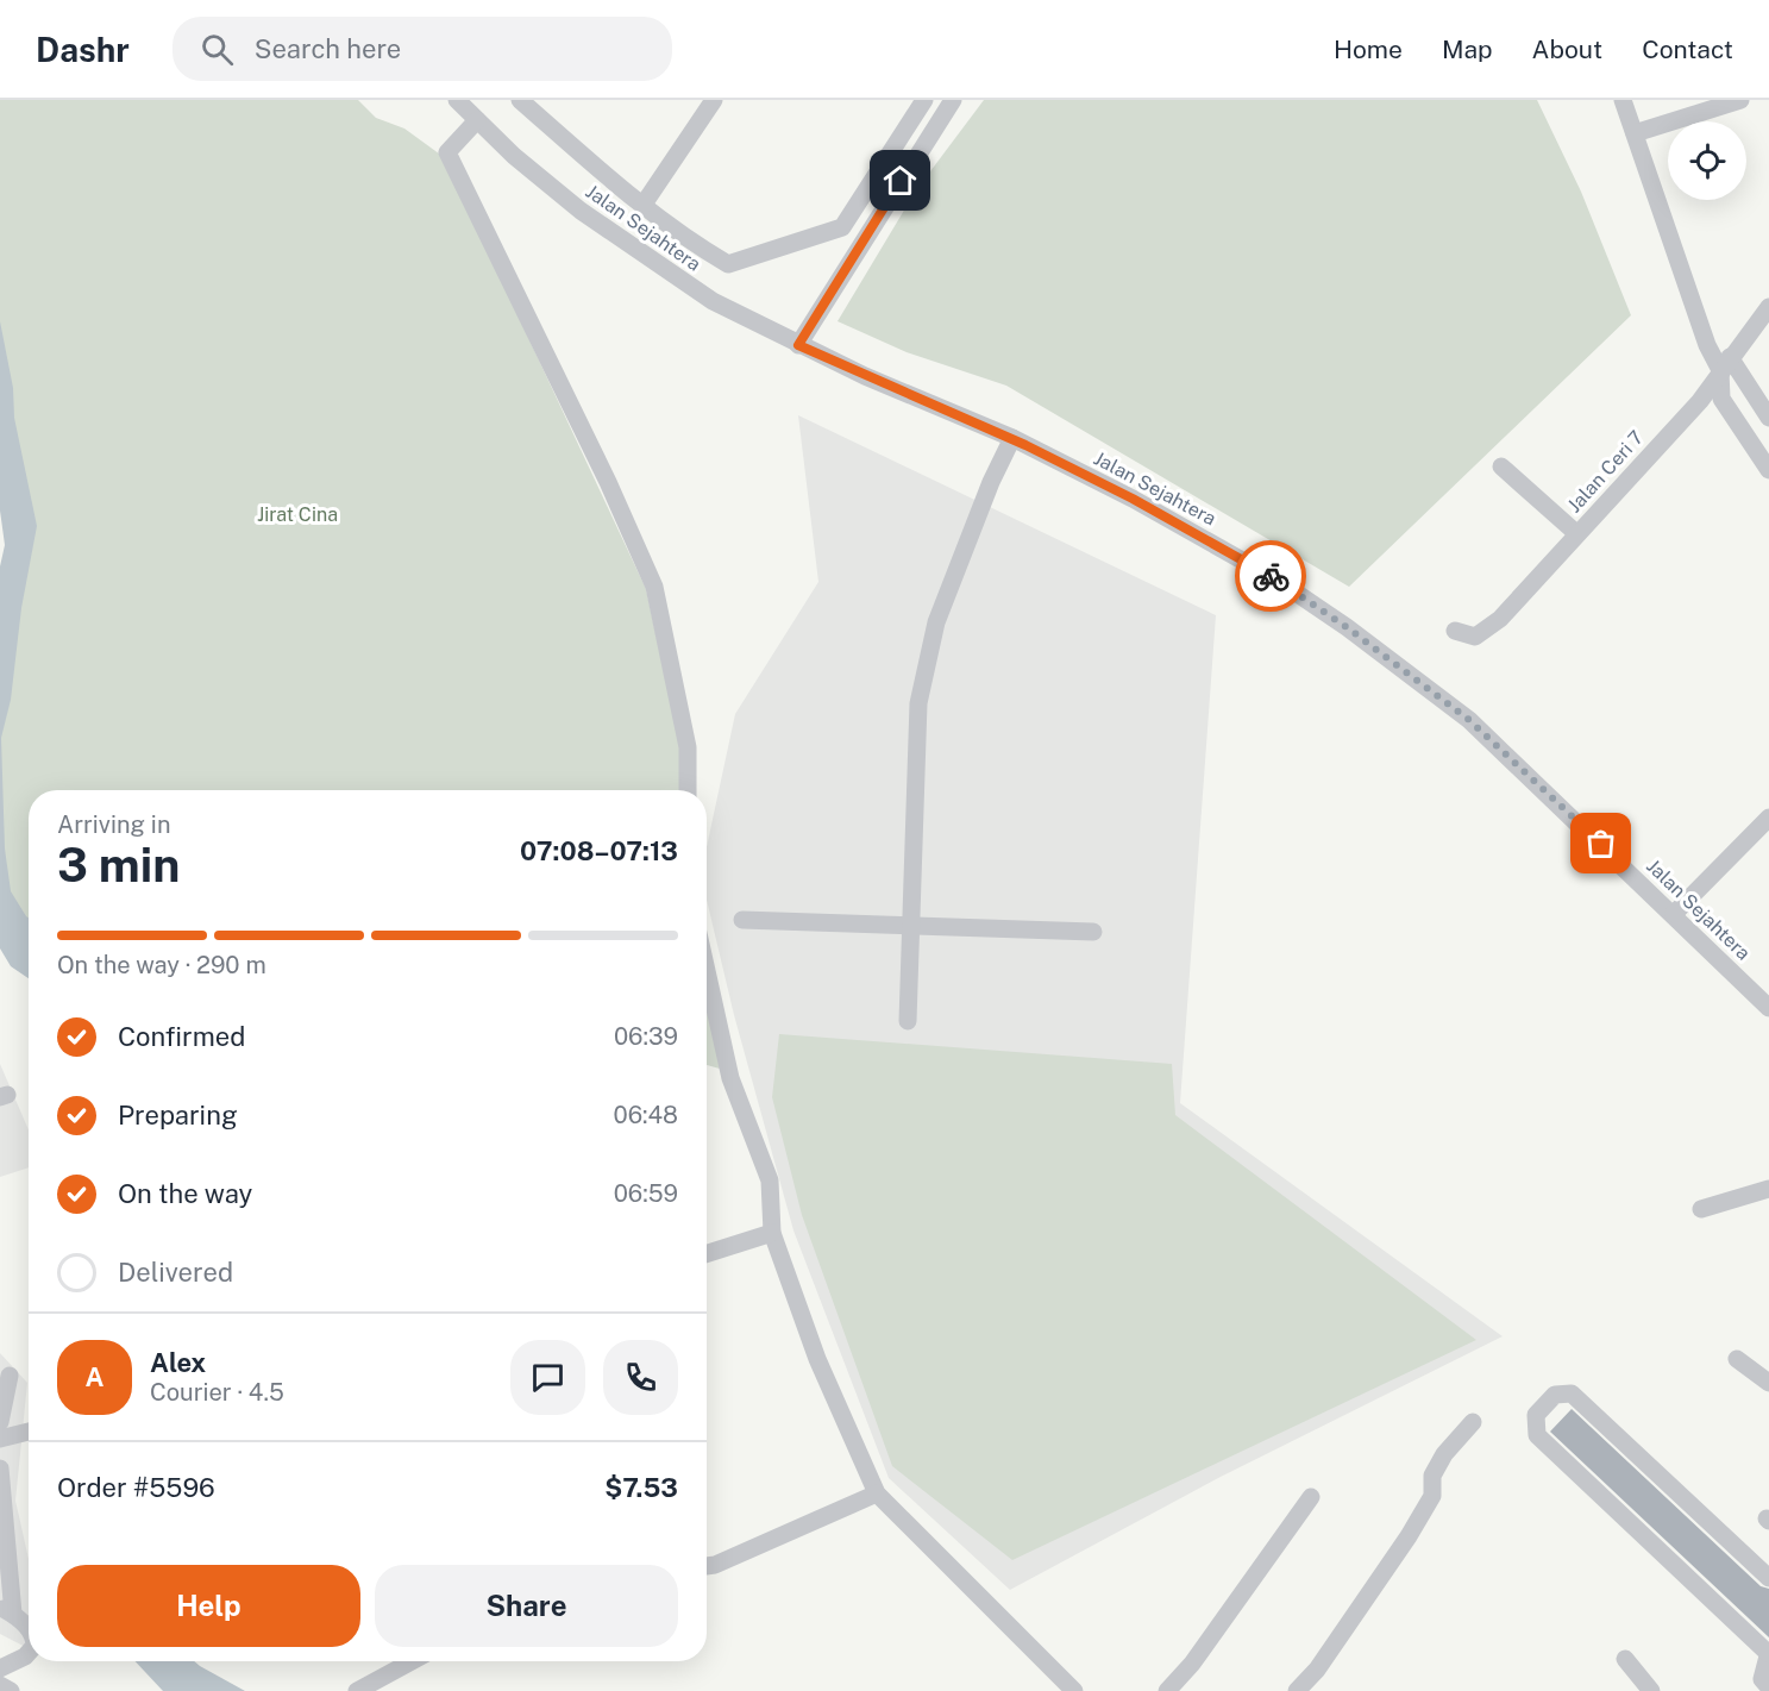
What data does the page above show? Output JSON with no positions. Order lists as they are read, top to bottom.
{
  "streets": {
    "street": ["Jalan Sejahtera", "Jalan Ceri 7"]
  },
  "parks": ["Jirat Cina"],
  "page": {
    "header": "Dashr",
    "search": "Search here",
    "nav": [
      "Home",
      "Map",
      "About",
      "Contact"
    ],
    "heading": ["3 min", "Arriving in", "07:08–07:13"],
    "panel": [
      "Alex",
      "Courier · 4.5",
      "Order #5596",
      "$7.53"
    ],
    "bar": "On the way · 290 m",
    "list": [
      ["Confirmed", "06:39"],
      ["Preparing", "06:48"],
      ["On the way", "06:59"],
      "Delivered"
    ],
    "round": "A",
    "buttons": ["Help", "Share"]
  }
}
